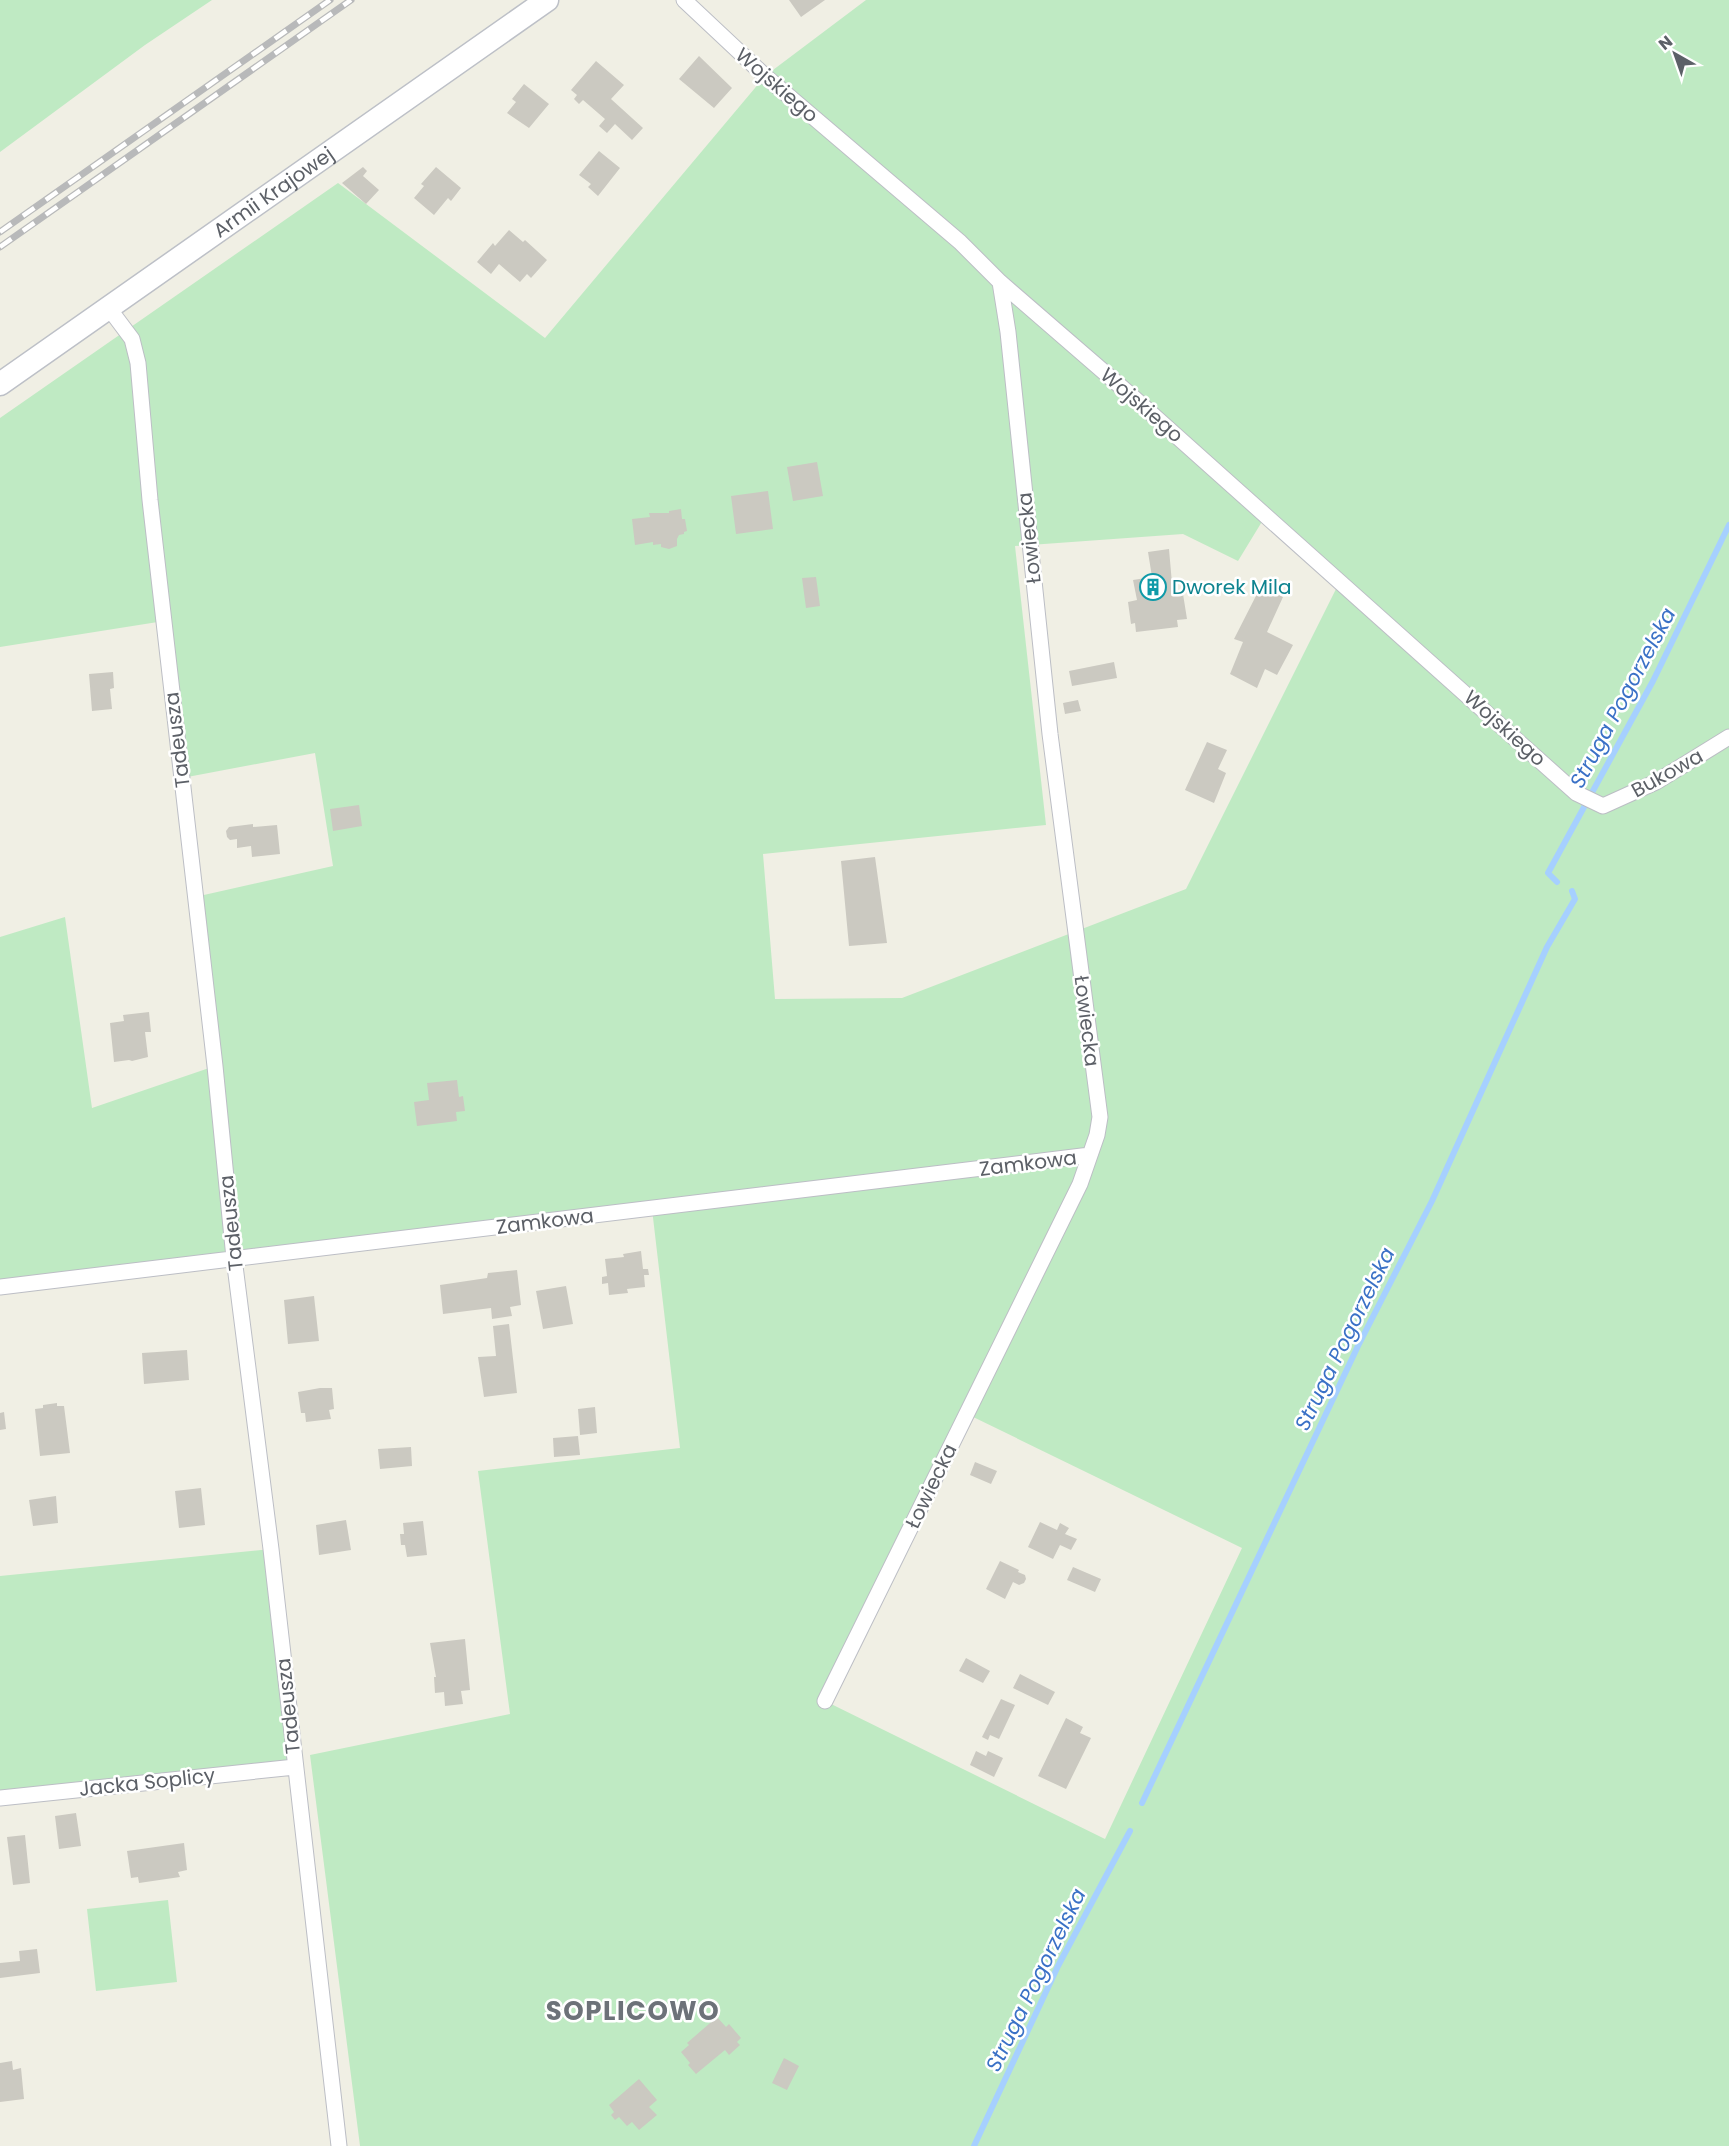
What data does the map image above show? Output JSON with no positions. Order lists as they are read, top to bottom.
{
  "streets": {
    "main road": ["Armii Krajowej"],
    "street": [
      "Wojskiego",
      "Łowiecka",
      "Tadeusza",
      "Bukowa",
      "Zamkowa",
      "Jacka Soplicy"
    ]
  },
  "crossings": [
    ["Wojskiego", "Łowiecka"],
    ["Wojskiego", "Bukowa"],
    ["Armii Krajowej", "Tadeusza"],
    ["Łowiecka", "Zamkowa"],
    ["Tadeusza", "Zamkowa"],
    ["Tadeusza", "Jacka Soplicy"]
  ],
  "districts": ["SOPLICOWO"],
  "water": ["Struga Pogorzelska"],
  "places": {
    "building": ["Dworek Mila"]
  },
  "north": "top left"
}
